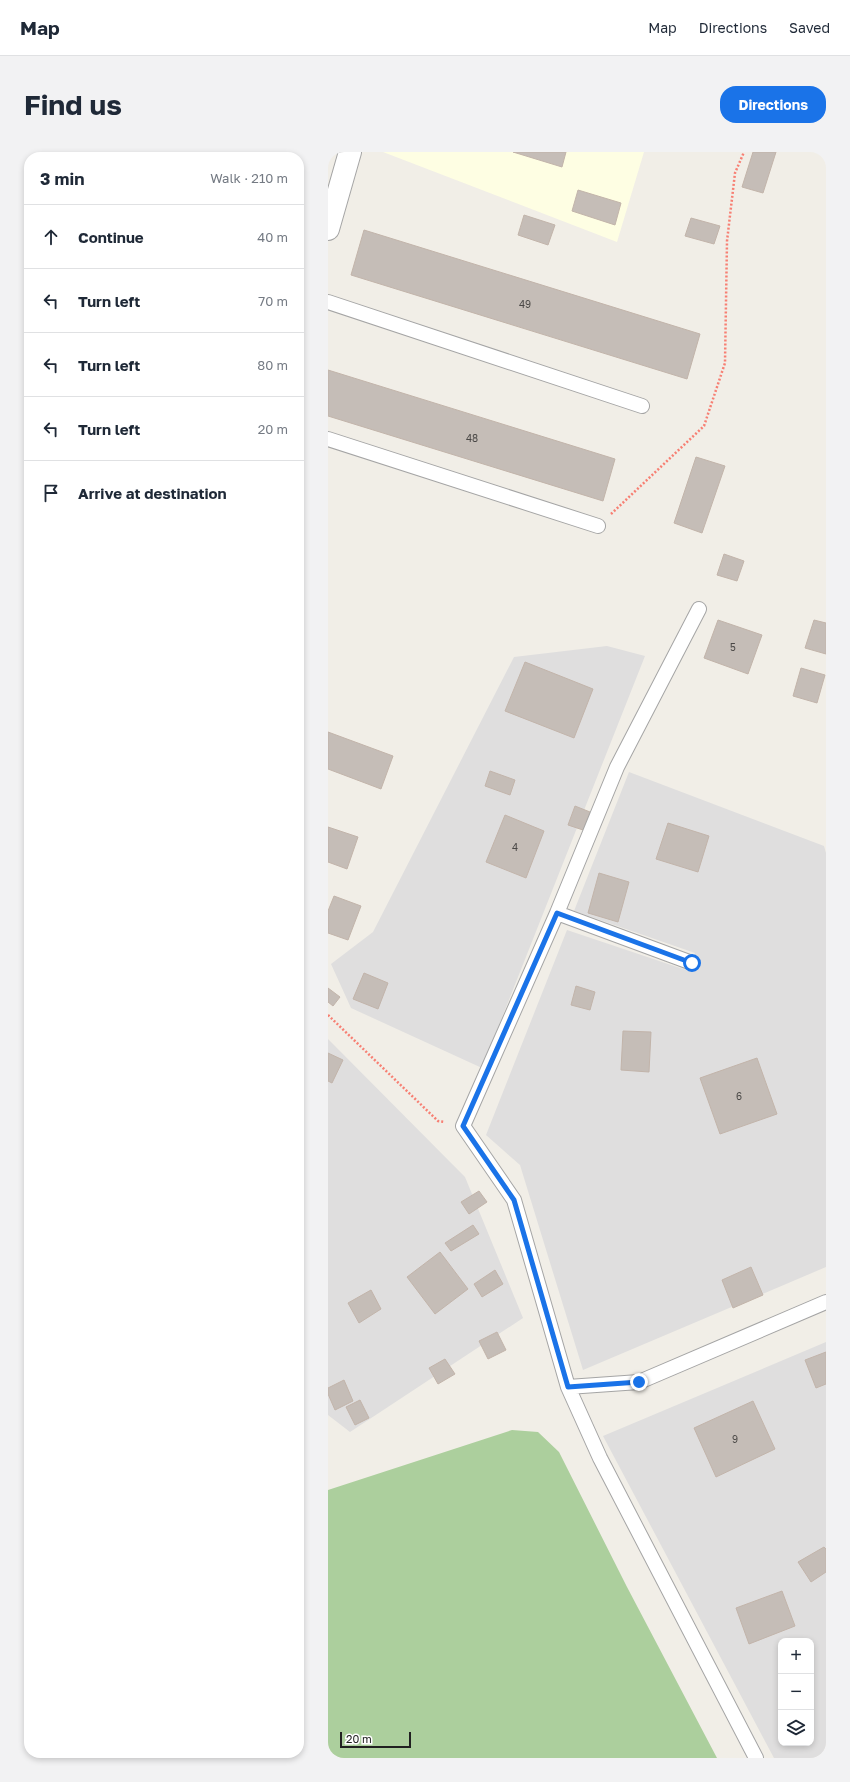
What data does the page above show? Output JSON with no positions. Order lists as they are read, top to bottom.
{
  "house_numbers": [
    "49",
    "48",
    "5",
    "4",
    "6",
    "9"
  ],
  "scale_bar": "20 m",
  "page": {
    "header": "Map",
    "nav": ["Map", "Directions", "Saved"],
    "buttons": "Directions",
    "title": "Find us",
    "heading": ["3 min", "Walk · 210 m"],
    "list": [
      ["Continue", "40 m"],
      ["Turn left", "70 m"],
      ["Turn left", "80 m"],
      ["Turn left", "20 m"],
      "Arrive at destination"
    ],
    "map_buttons": ["+", "−"],
    "scale": "20 m"
  }
}
